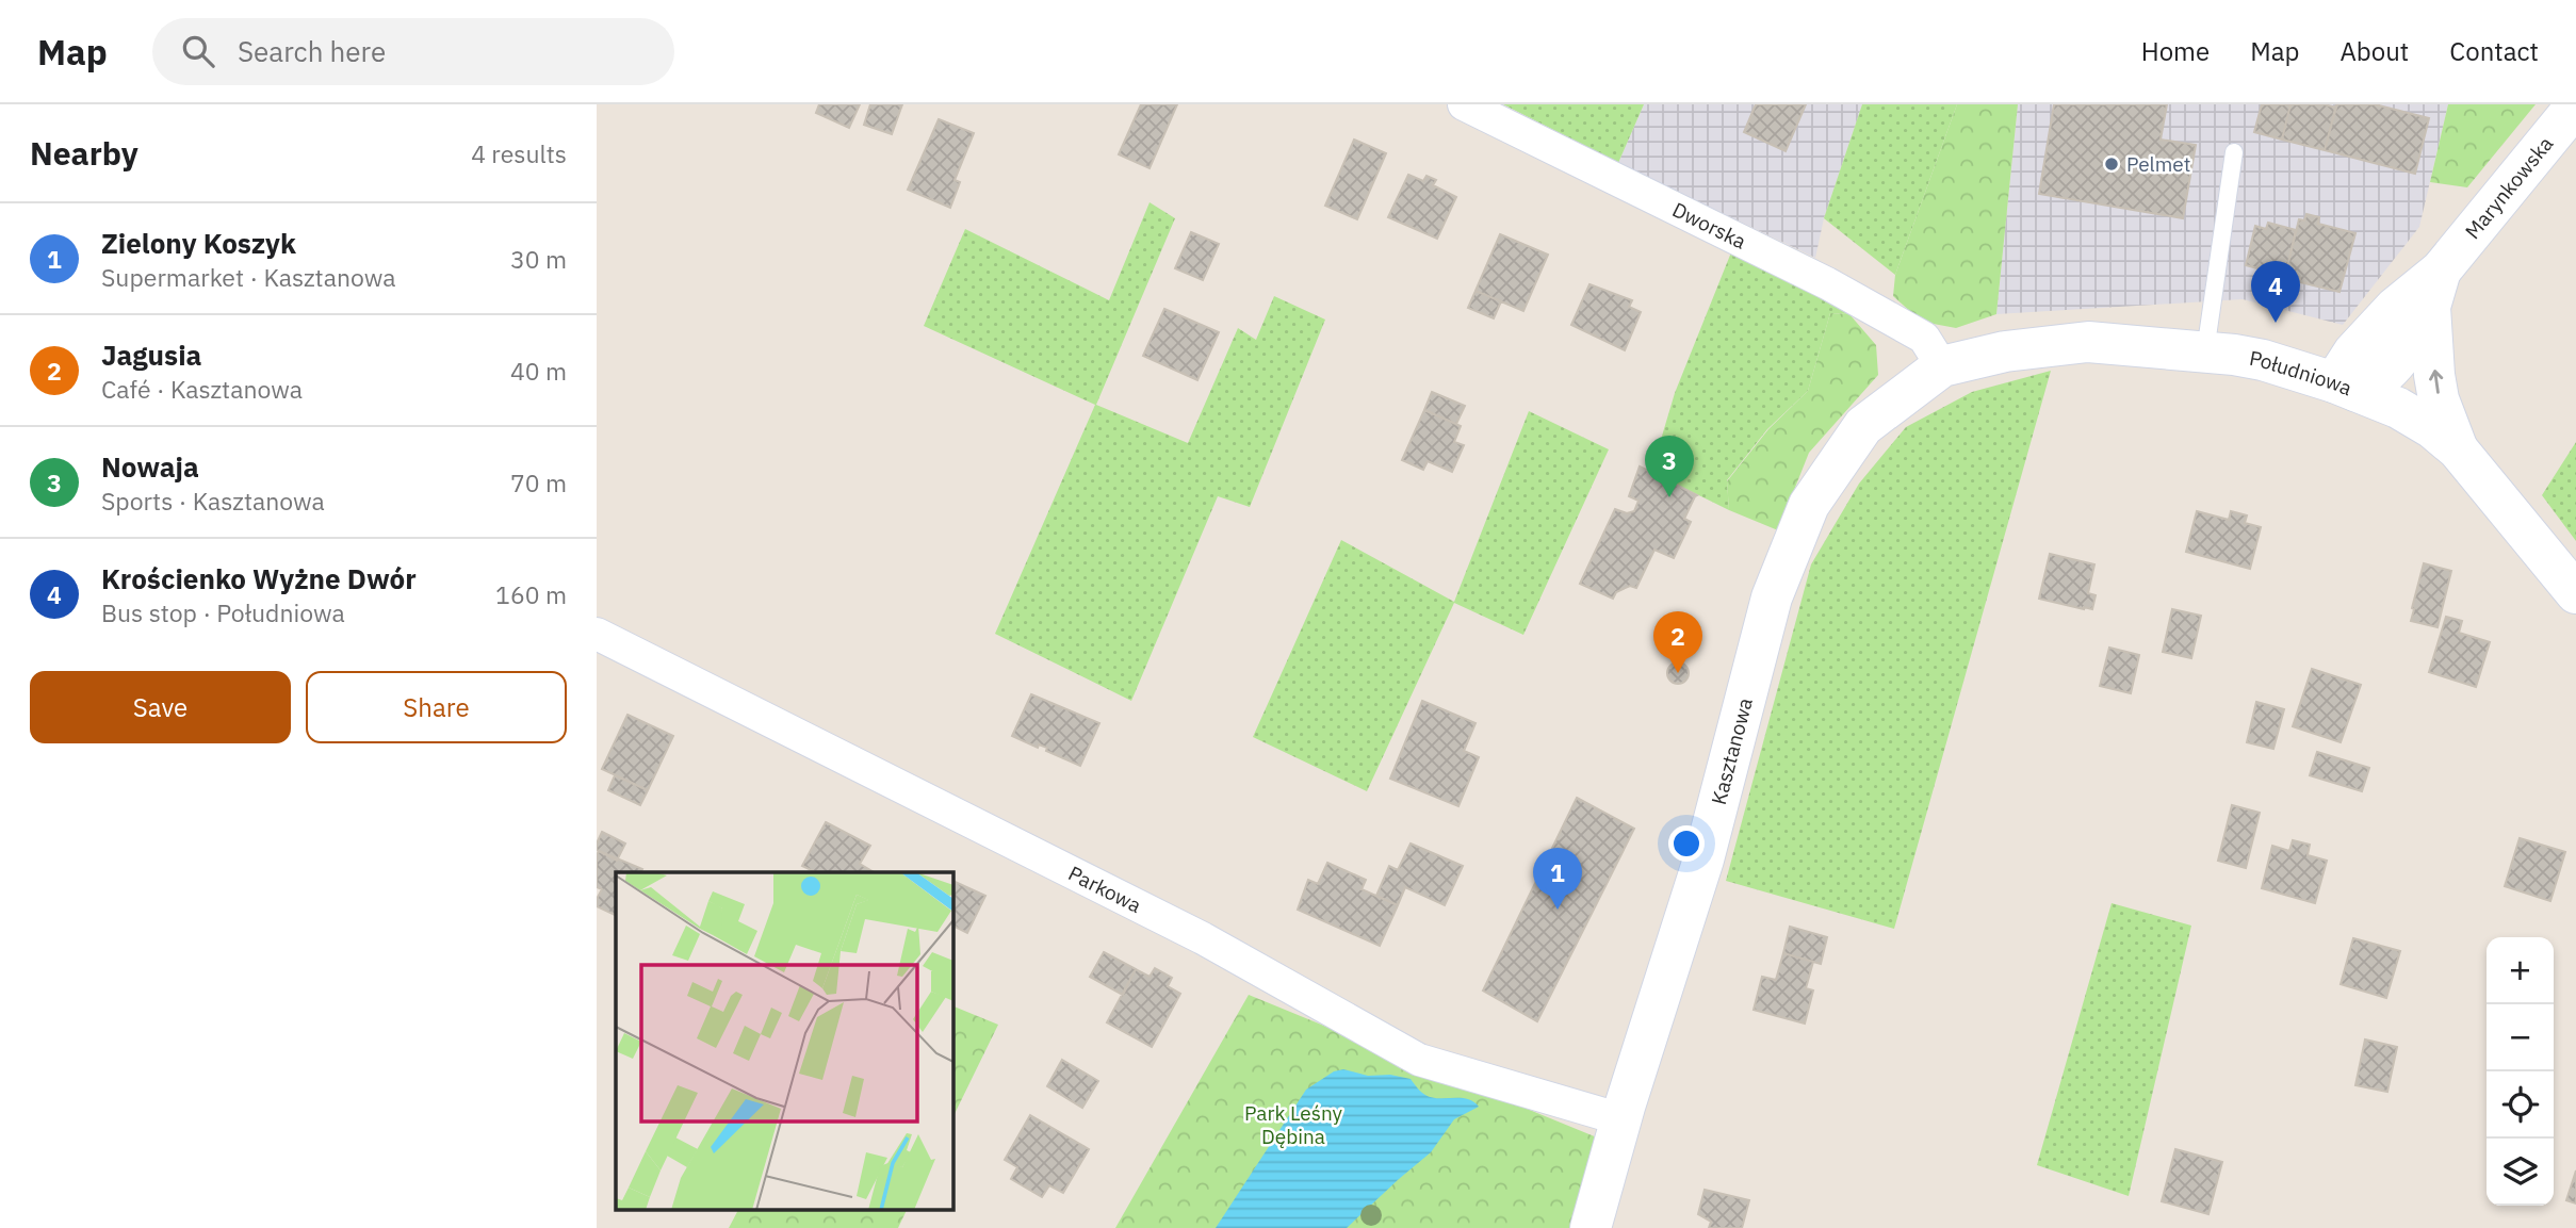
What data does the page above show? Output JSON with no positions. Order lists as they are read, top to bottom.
{
  "streets": {
    "street": [
      "Marynkowska",
      "Dworska",
      "Południowa",
      "Kasztanowa",
      "Parkowa"
    ]
  },
  "crossings": [
    ["Marynkowska", "Południowa"],
    ["Dworska", "Południowa"],
    ["Dworska", "Kasztanowa"],
    ["Południowa", "Kasztanowa"],
    ["Kasztanowa", "Parkowa"]
  ],
  "parks": ["Park Leśny Dębina"],
  "places": ["Pelmet"],
  "page": {
    "header": "Map",
    "search": "Search here",
    "nav": [
      "Home",
      "Map",
      "About",
      "Contact"
    ],
    "heading": ["Nearby", "4 results"],
    "list": [
      {
        "mark": "1",
        "name": "Zielony Koszyk",
        "note": "Supermarket · Kasztanowa",
        "value": "30 m"
      },
      {
        "mark": "2",
        "name": "Jagusia",
        "note": "Café · Kasztanowa",
        "value": "40 m"
      },
      {
        "mark": "3",
        "name": "Nowaja",
        "note": "Sports · Kasztanowa",
        "value": "70 m"
      },
      {
        "mark": "4",
        "name": "Krościenko Wyżne Dwór",
        "note": "Bus stop · Południowa",
        "value": "160 m"
      }
    ],
    "pins": [
      "4",
      "3",
      "2",
      "1"
    ],
    "buttons": ["Save", "Share"],
    "map_buttons": ["+", "−"]
  }
}
